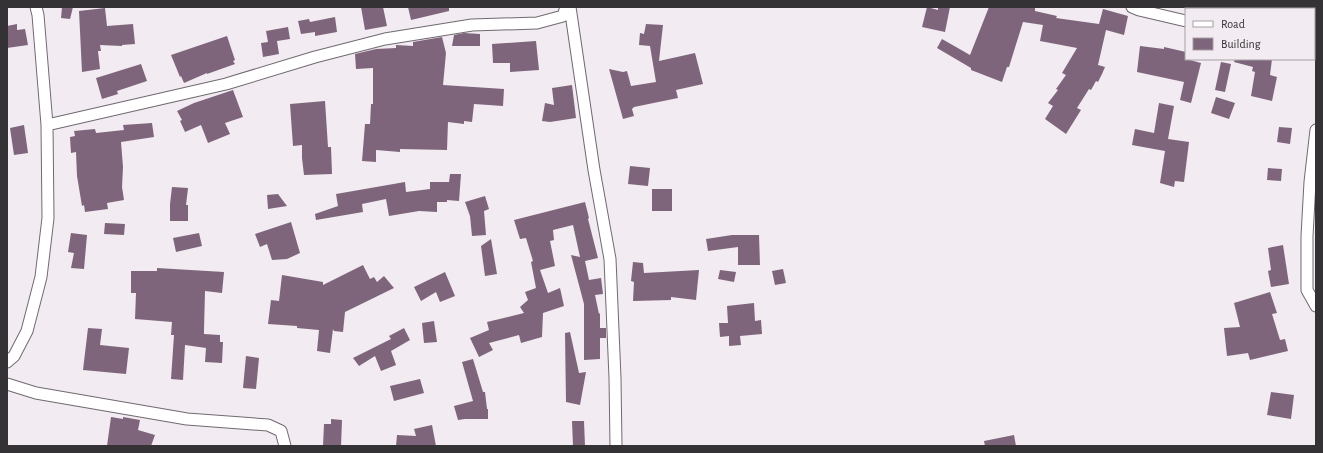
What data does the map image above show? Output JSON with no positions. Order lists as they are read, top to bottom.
{
  "legend": ["Road", "Building"]
}
